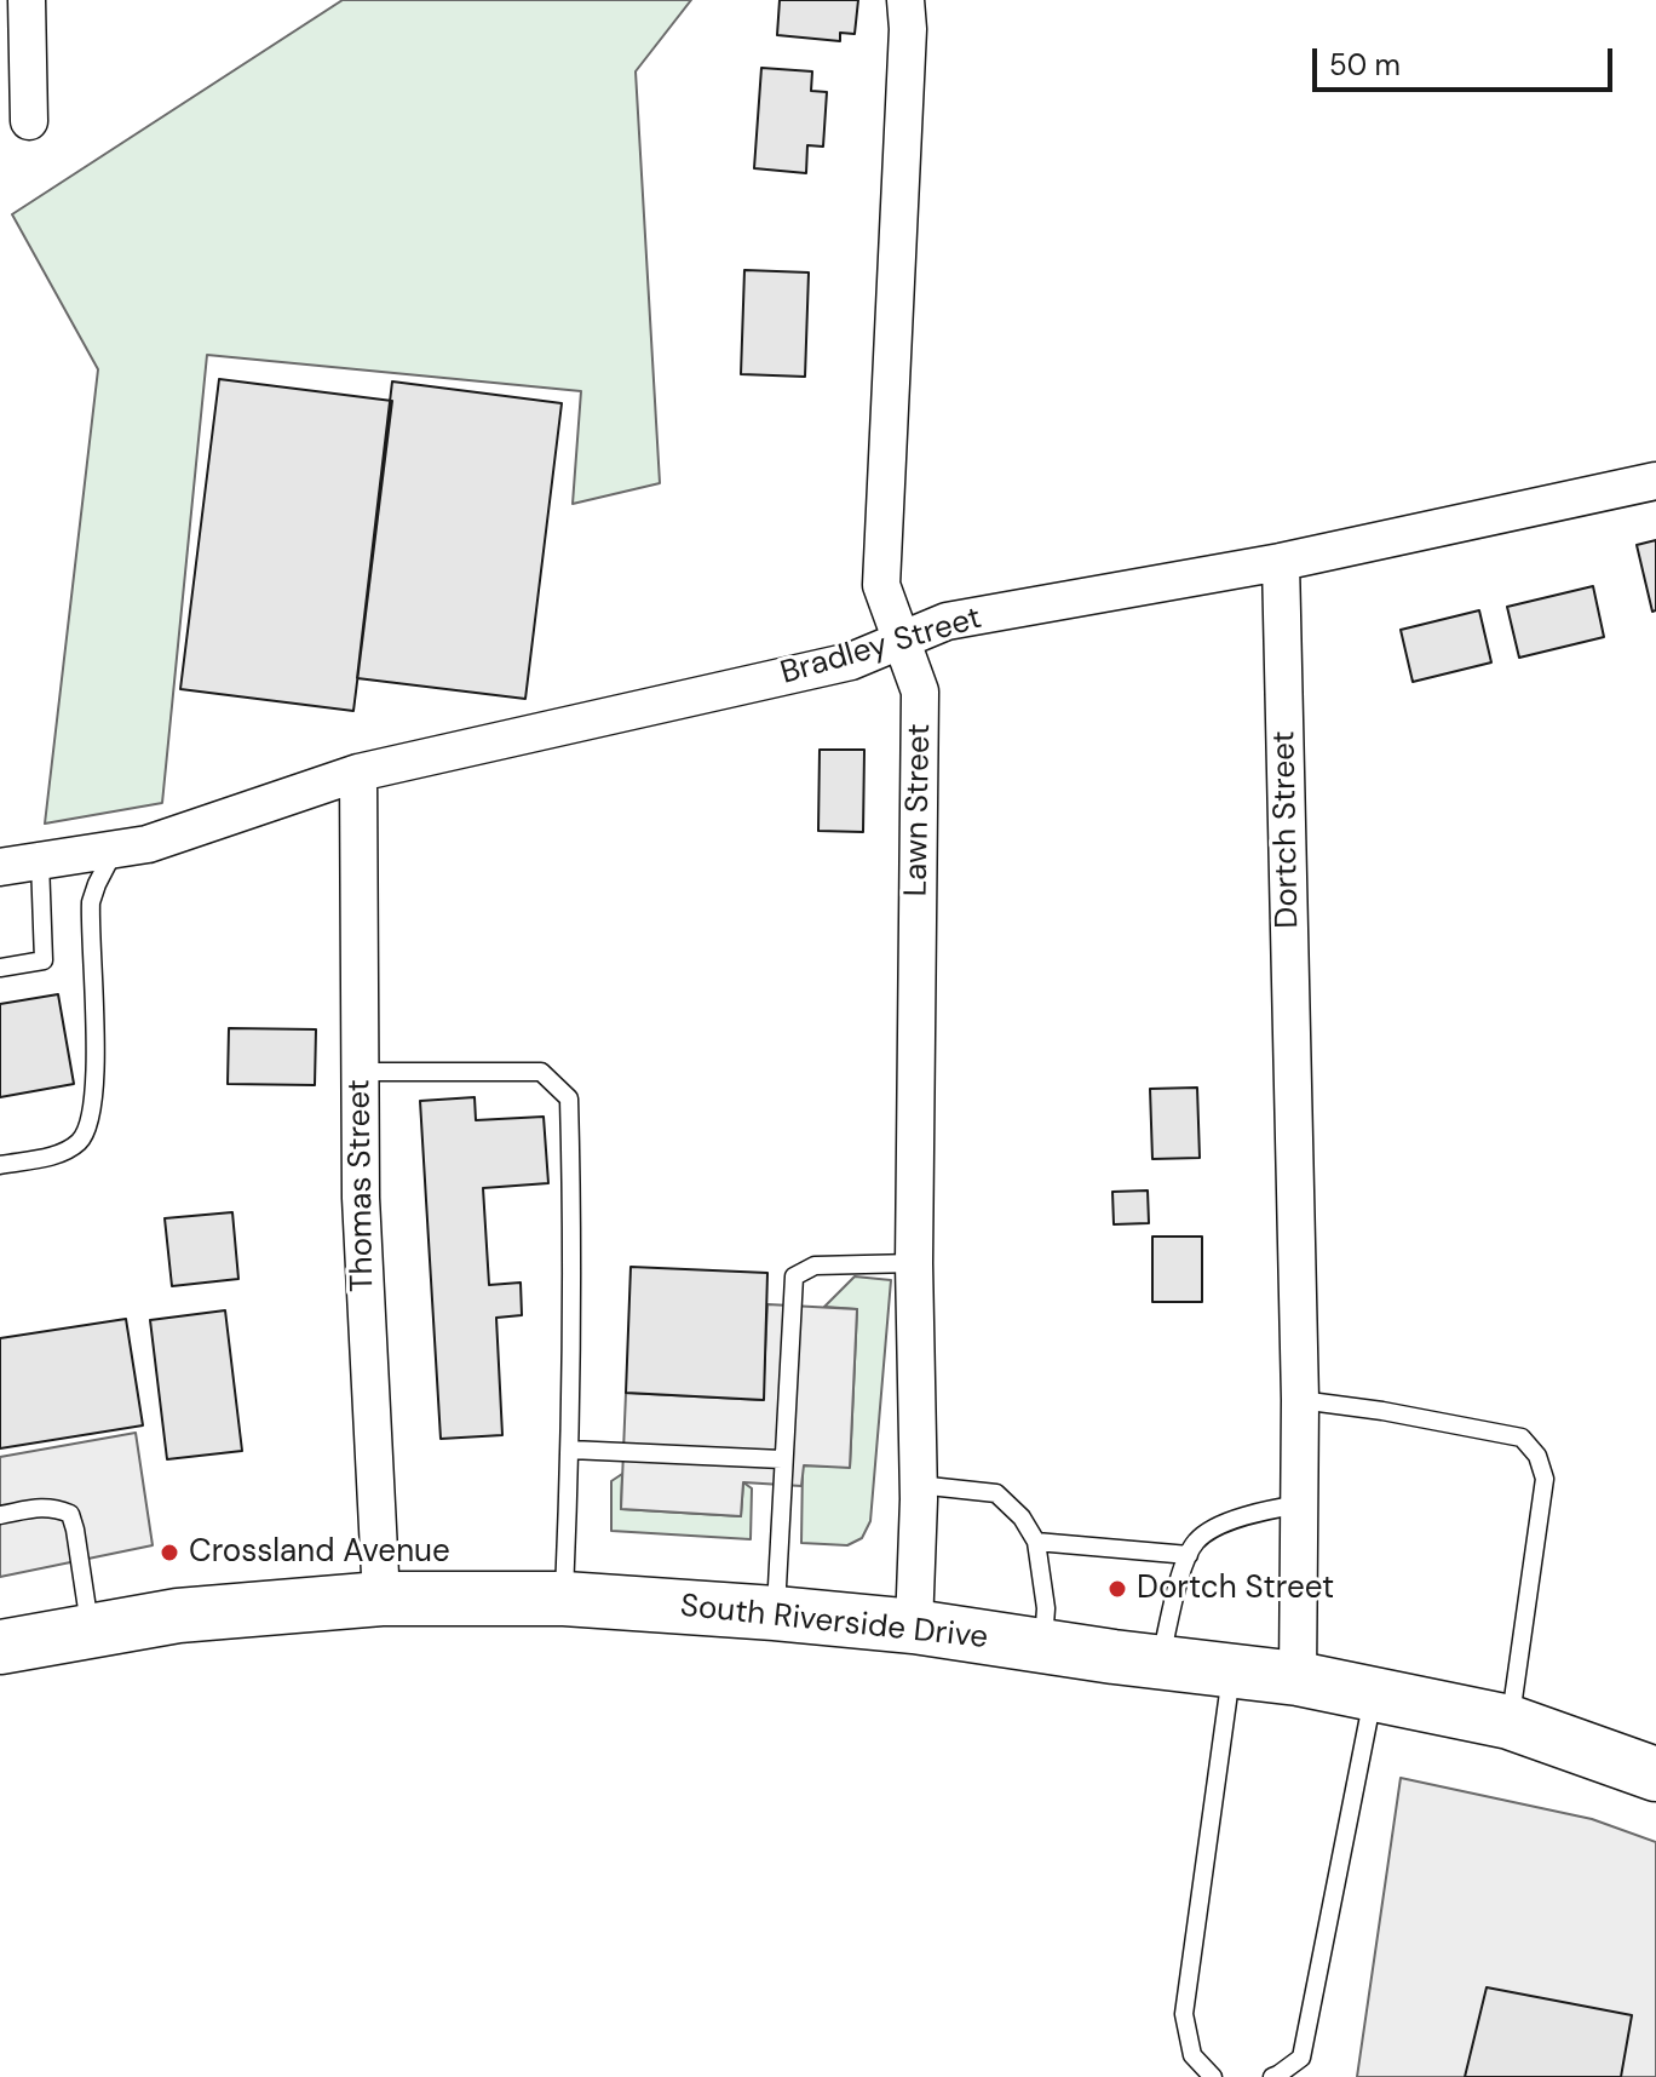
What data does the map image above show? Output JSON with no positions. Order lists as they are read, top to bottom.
{
  "streets": {
    "highway": ["South Riverside Drive"],
    "street": [
      "Bradley Street",
      "Lawn Street",
      "Dortch Street",
      "Thomas Street"
    ]
  },
  "crossings": [
    ["Bradley Street", "Lawn Street"],
    ["Bradley Street", "Dortch Street"],
    ["Bradley Street", "Thomas Street"],
    ["Lawn Street", "South Riverside Drive"],
    ["Dortch Street", "South Riverside Drive"],
    ["Thomas Street", "South Riverside Drive"]
  ],
  "places": ["Crossland Avenue", "Dortch Street"],
  "scale_bar": "50 m"
}
